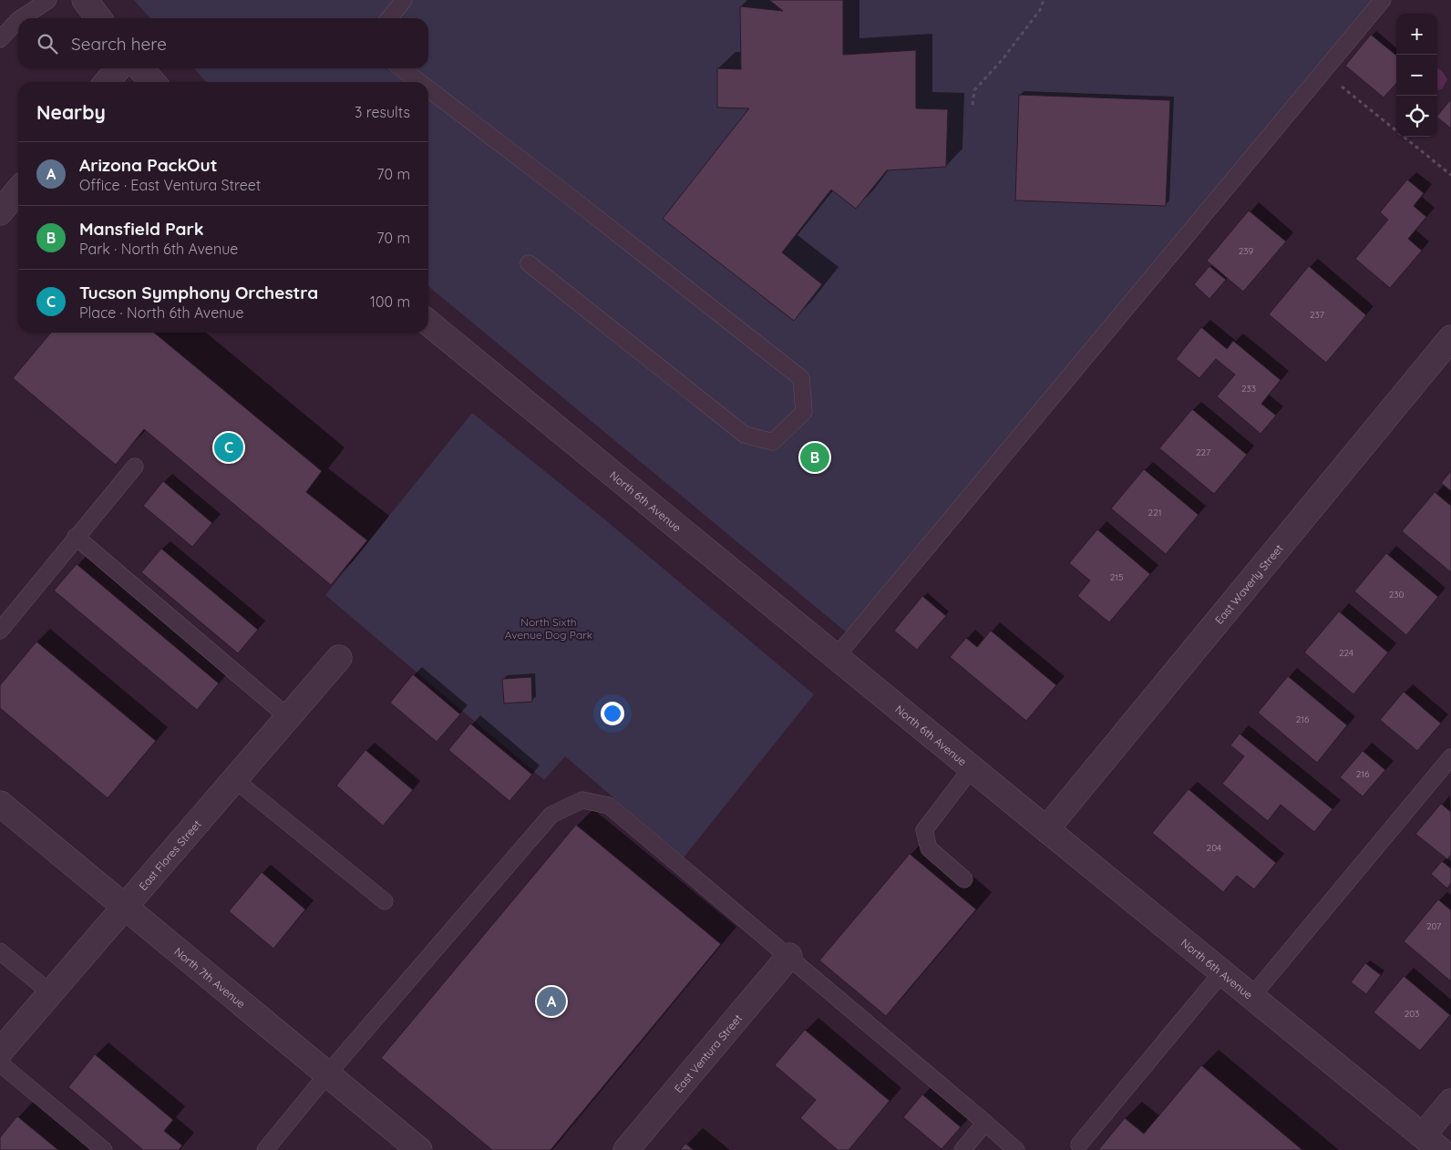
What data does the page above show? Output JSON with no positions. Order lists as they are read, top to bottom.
{
  "streets": {
    "street": [
      "North 6th Avenue",
      "East Waverly Street",
      "East Flores Street",
      "North 7th Avenue",
      "East Ventura Street"
    ]
  },
  "crossings": [
    ["North 6th Avenue", "East Waverly Street"],
    ["East Flores Street", "North 7th Avenue"]
  ],
  "parks": ["North Sixth Avenue Dog Park"],
  "house_numbers": [
    "239",
    "237",
    "233",
    "227",
    "221",
    "215",
    "230",
    "224",
    "216",
    "216",
    "204",
    "207",
    "203"
  ],
  "page": {
    "map_buttons": ["+", "−"],
    "search": "Search here",
    "heading": ["Nearby", "3 results"],
    "list": [
      {
        "mark": "A",
        "name": "Arizona PackOut",
        "note": "Office · East Ventura Street",
        "value": "70 m"
      },
      {
        "mark": "B",
        "name": "Mansfield Park",
        "note": "Park · North 6th Avenue",
        "value": "70 m"
      },
      {
        "mark": "C",
        "name": "Tucson Symphony Orchestra",
        "note": "Place · North 6th Avenue",
        "value": "100 m"
      }
    ],
    "pins": ["C", "B", "A"]
  }
}
